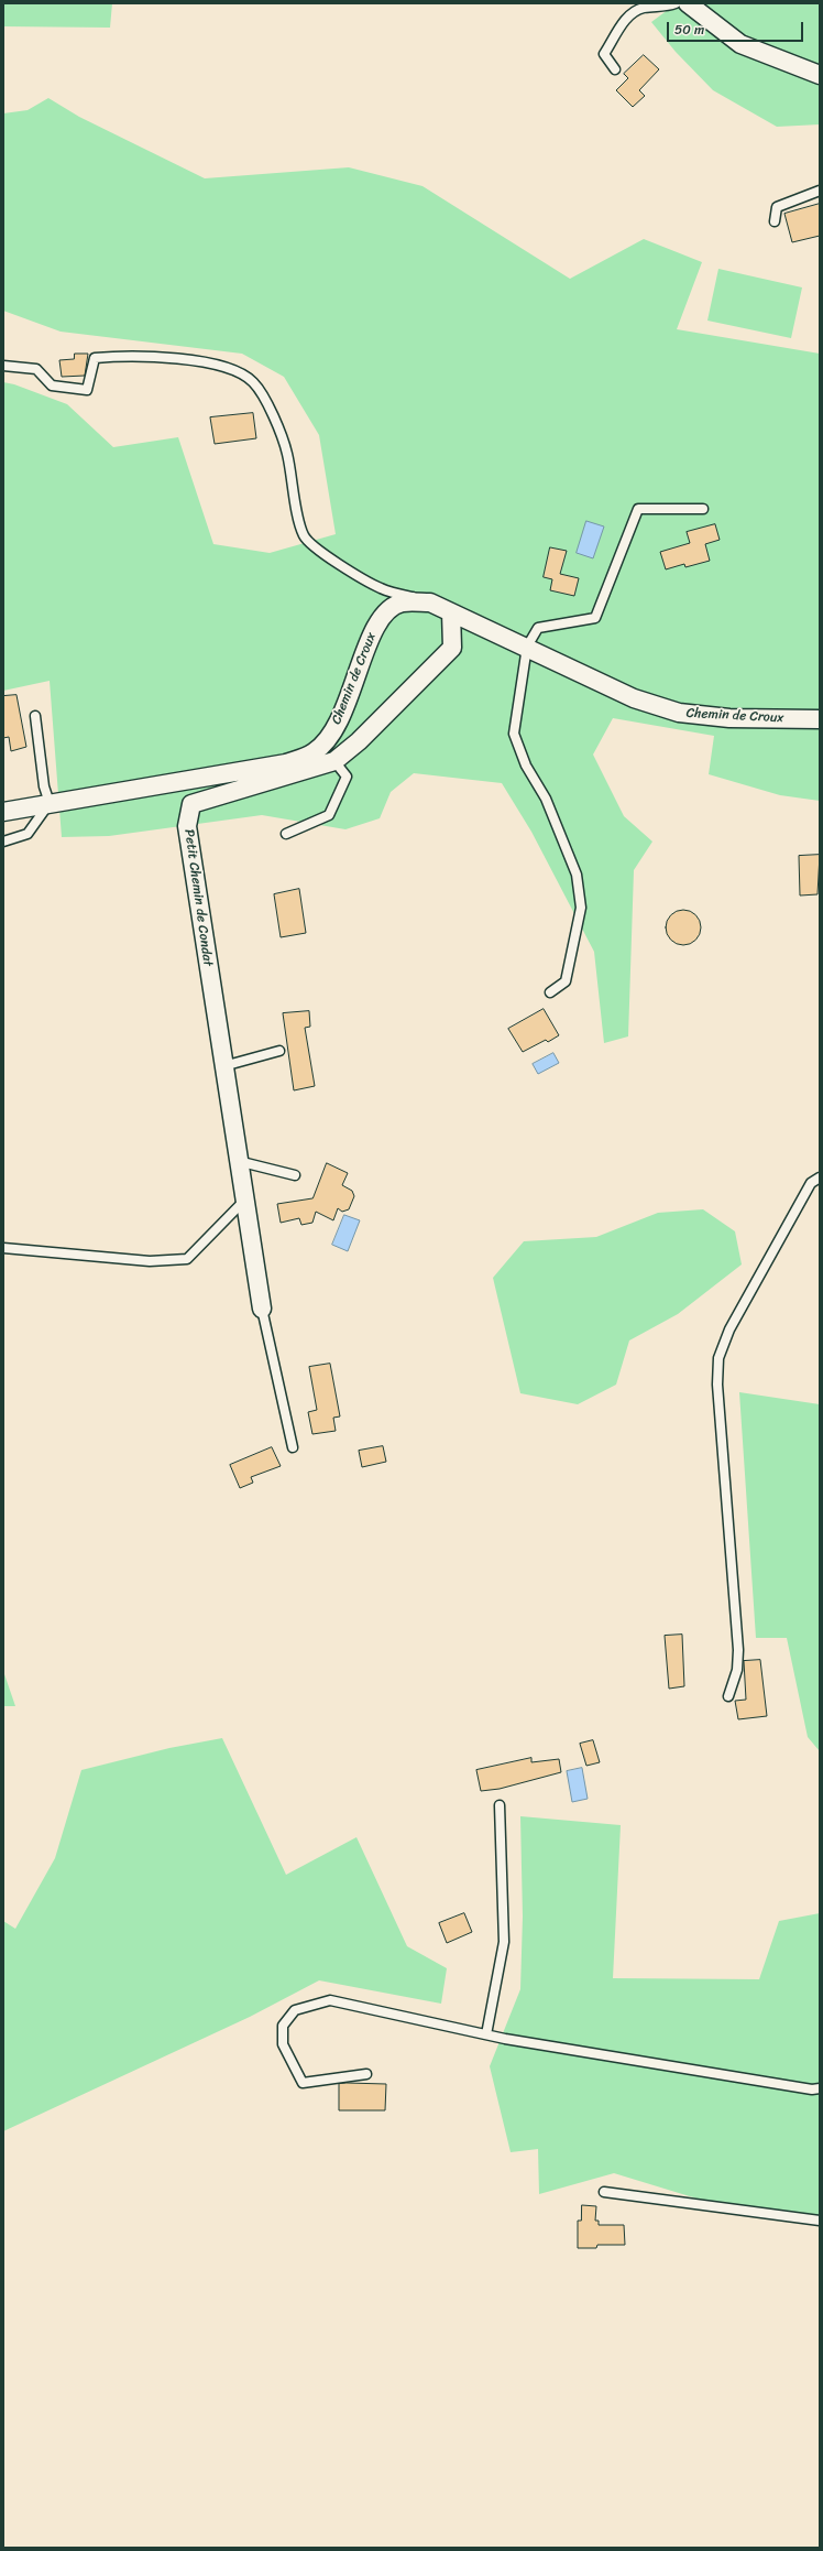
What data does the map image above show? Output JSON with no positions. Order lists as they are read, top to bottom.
{
  "streets": {
    "street": ["Chemin de Croux", "Petit Chemin de Condat"]
  },
  "crossings": [
    ["Chemin de Croux", "Petit Chemin de Condat"]
  ],
  "scale_bar": "50 m"
}
